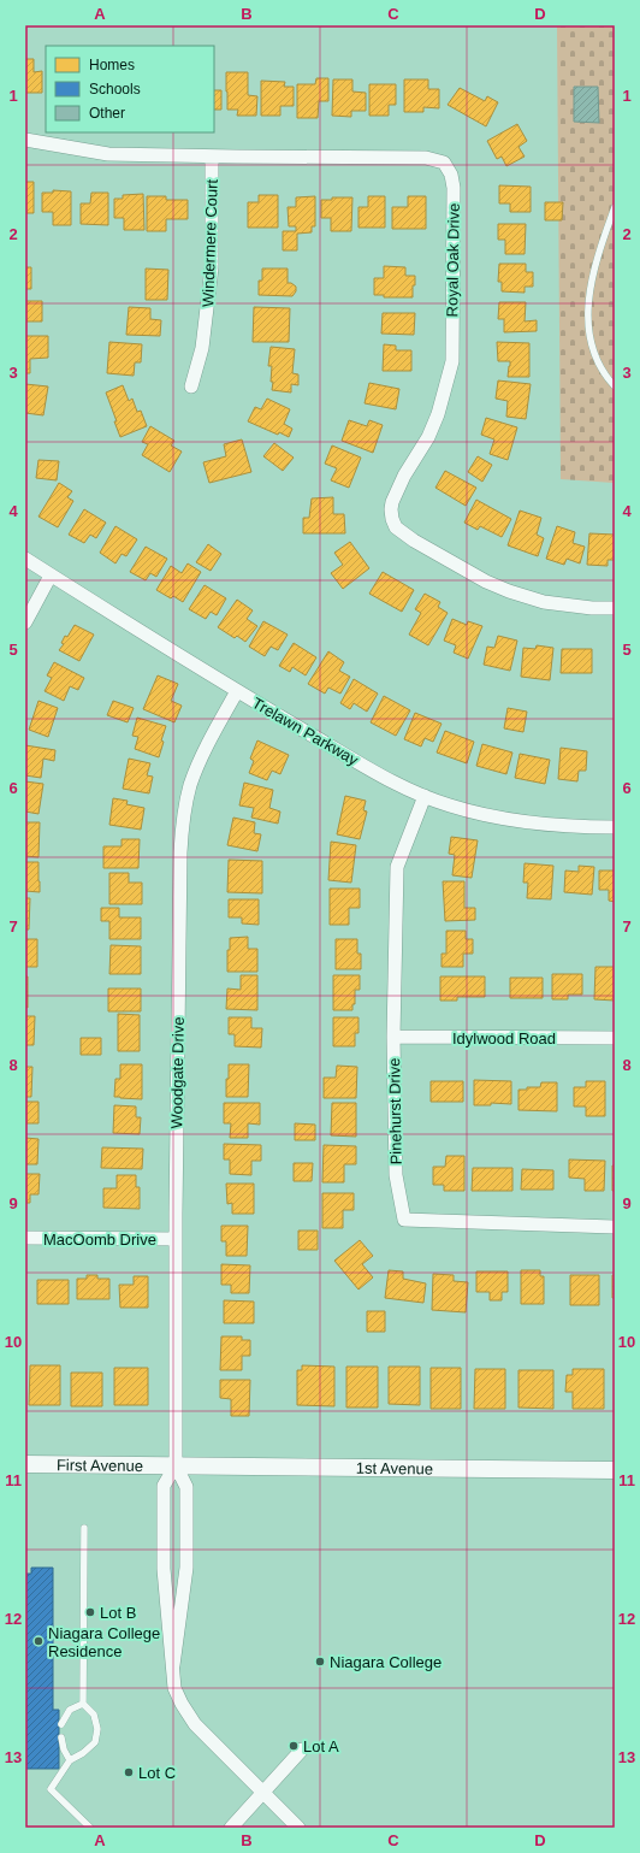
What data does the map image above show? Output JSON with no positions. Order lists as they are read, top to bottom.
{
  "streets": {
    "street": [
      "Windermere Court",
      "Royal Oak Drive",
      "Trelawn Parkway",
      "Idylwood Road",
      "Woodgate Drive",
      "Pinehurst Drive",
      "MacOomb Drive",
      "First Avenue",
      "1st Avenue"
    ]
  },
  "crossings": [
    ["Windermere Court", "Royal Oak Drive"],
    ["Trelawn Parkway", "Woodgate Drive"],
    ["Trelawn Parkway", "Pinehurst Drive"],
    ["Idylwood Road", "Pinehurst Drive"],
    ["Woodgate Drive", "MacOomb Drive"],
    ["Woodgate Drive", "First Avenue"],
    ["Woodgate Drive", "1st Avenue"],
    ["First Avenue", "1st Avenue"]
  ],
  "places": [
    "Lot B",
    "Niagara College Residence",
    "Niagara College",
    "Lot A",
    "Lot C"
  ],
  "legend": ["Homes", "Schools", "Other"],
  "grid": {
    "columns": [
      "A",
      "B",
      "C",
      "D"
    ],
    "rows": [
      "1",
      "2",
      "3",
      "4",
      "5",
      "6",
      "7",
      "8",
      "9",
      "10",
      "11",
      "12",
      "13"
    ]
  }
}
